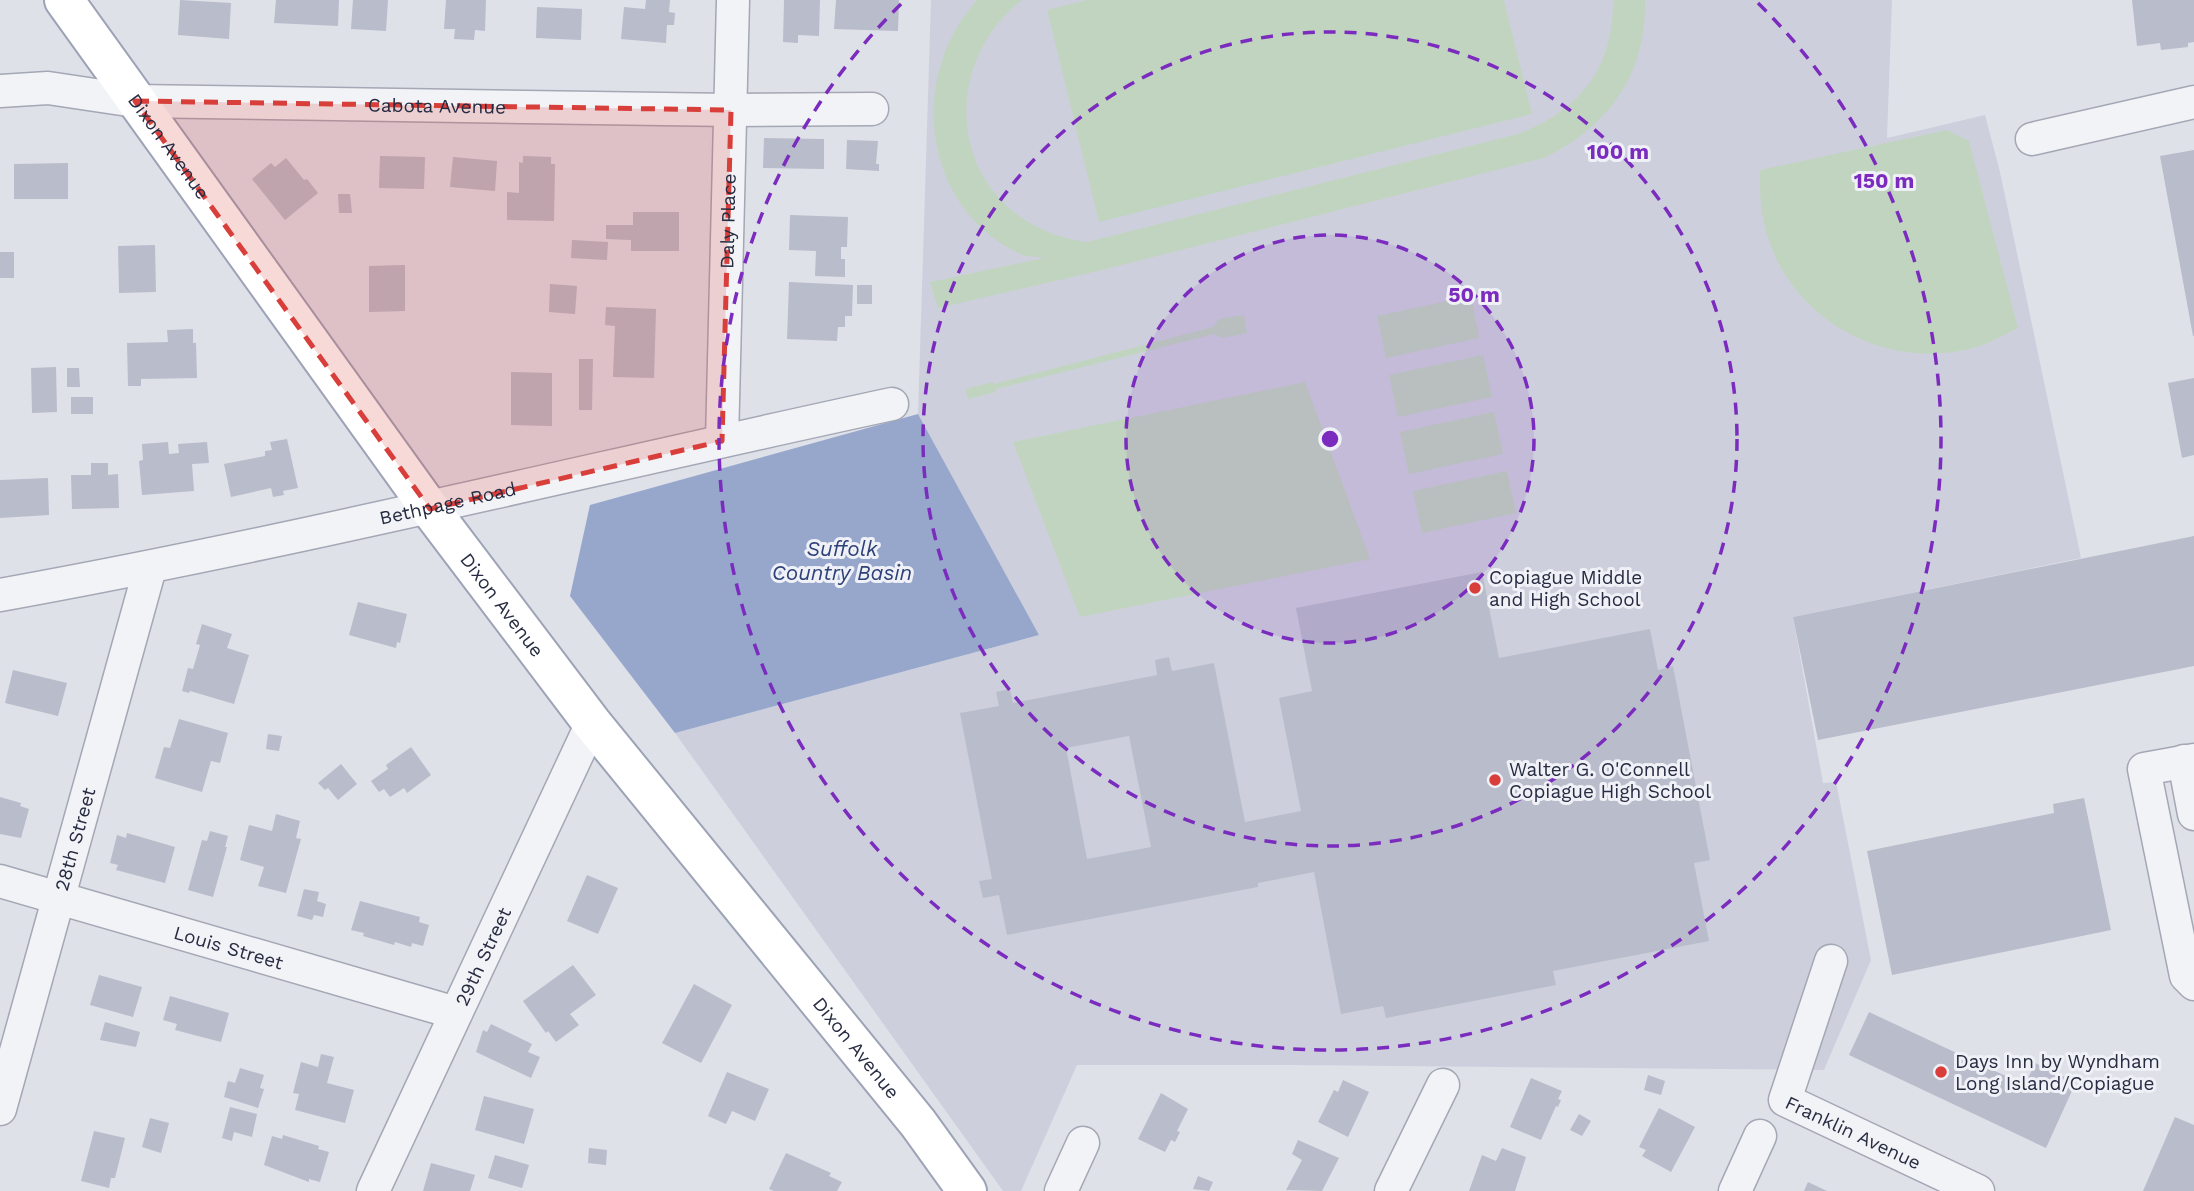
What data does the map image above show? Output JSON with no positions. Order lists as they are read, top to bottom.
{
  "streets": {
    "main road": ["Dixon Avenue"],
    "street": [
      "Cabota Avenue",
      "Daly Place",
      "Bethpage Road",
      "28th Street",
      "Louis Street",
      "29th Street",
      "Franklin Avenue"
    ]
  },
  "crossings": [
    ["Cabota Avenue", "Dixon Avenue"],
    ["Cabota Avenue", "Daly Place"],
    ["Dixon Avenue", "Bethpage Road"],
    ["Dixon Avenue", "29th Street"],
    ["Daly Place", "Bethpage Road"],
    ["Bethpage Road", "28th Street"],
    ["28th Street", "Louis Street"],
    ["Louis Street", "29th Street"]
  ],
  "water": ["Suffolk Country Basin"],
  "places": ["Copiague Middle and High School", "Walter G. O'Connell Copiague High School", "Days Inn by Wyndham Long Island/Copiague"],
  "rings": ["100 m", "150 m", "50 m"]
}
